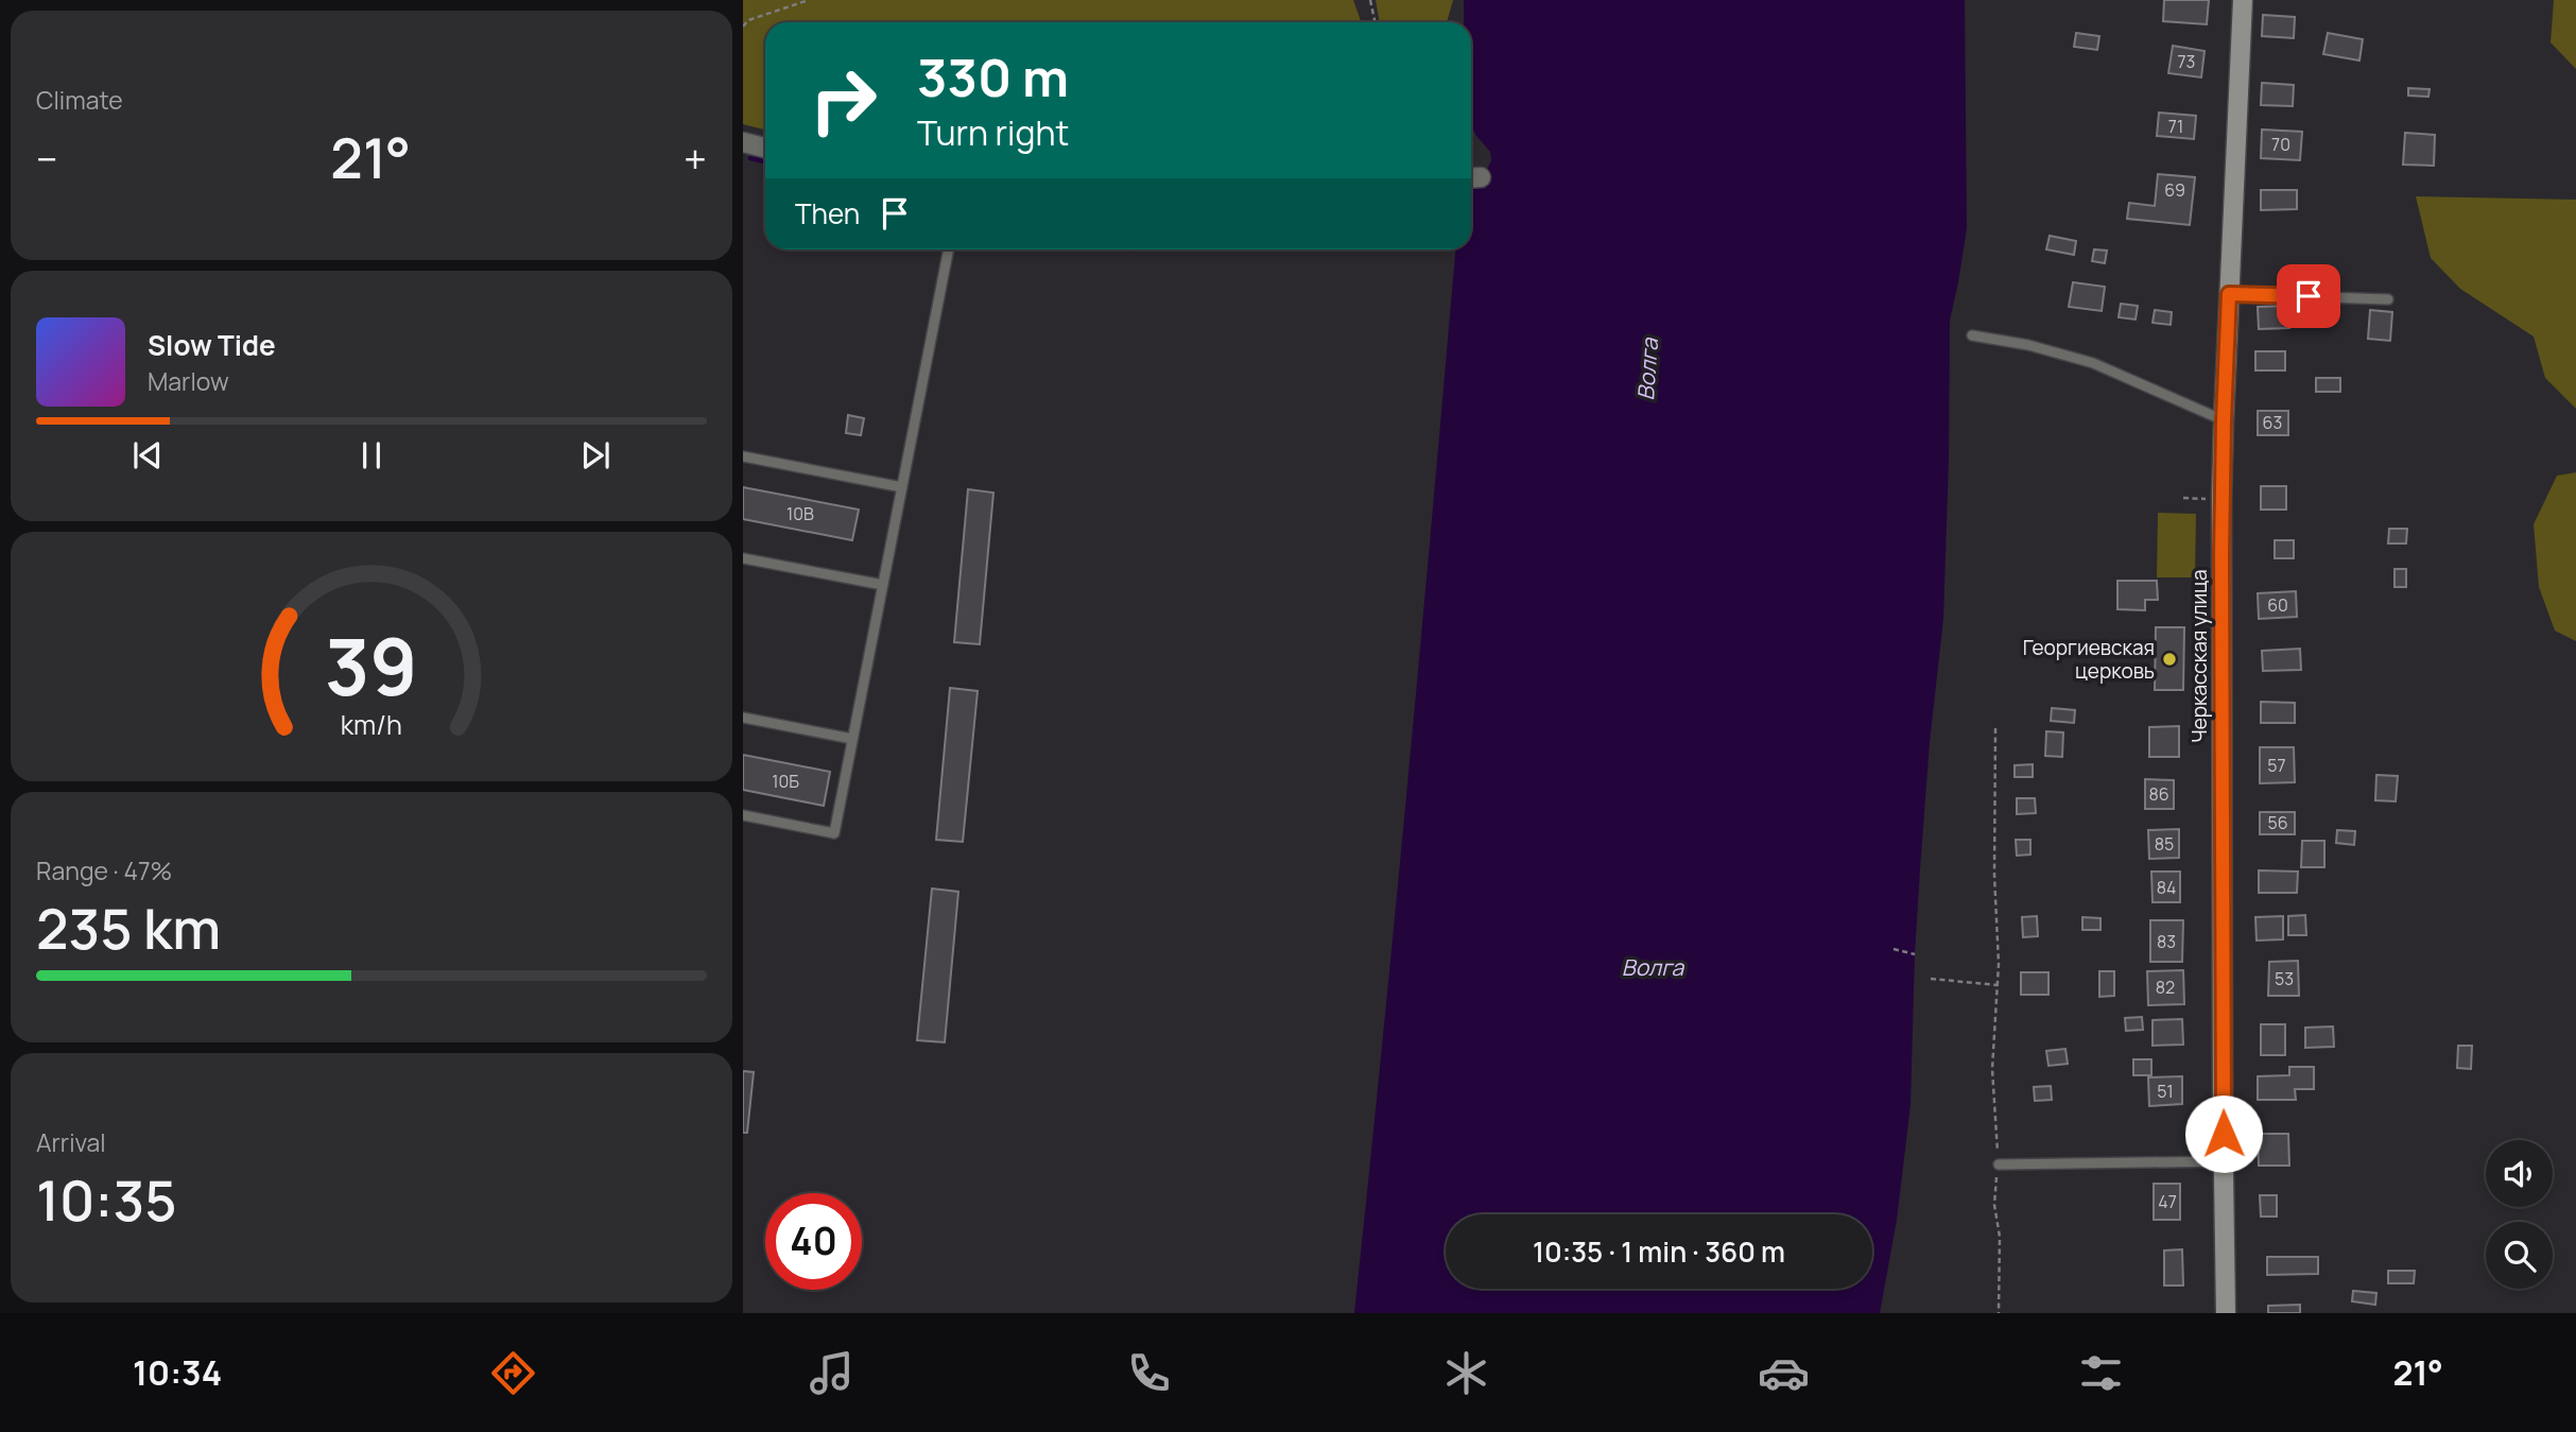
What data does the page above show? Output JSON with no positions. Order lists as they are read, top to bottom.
{
  "streets": {
    "street": ["Черкасская улица"]
  },
  "water": ["Волга"],
  "places": ["Георгиевская церковь"],
  "house_numbers": [
    "73",
    "71",
    "70",
    "69",
    "63",
    "10В",
    "60",
    "57",
    "10Б",
    "86",
    "56",
    "85",
    "84",
    "83",
    "53",
    "82",
    "51",
    "47"
  ],
  "page": {
    "tile": [
      "Climate",
      ["Range · 47%", "235 km"],
      ["Arrival", "10:35"]
    ],
    "turn": ["330 m", "Turn right"],
    "heat": ["−", "21°", "+"],
    "then": "Then",
    "song": ["Slow Tide", "Marlow"],
    "limit": "40",
    "trip": "10:35 · 1 min · 360 m",
    "tabs": ["10:34", "21°"],
    "gauge": ["39", "km/h"]
  }
}
